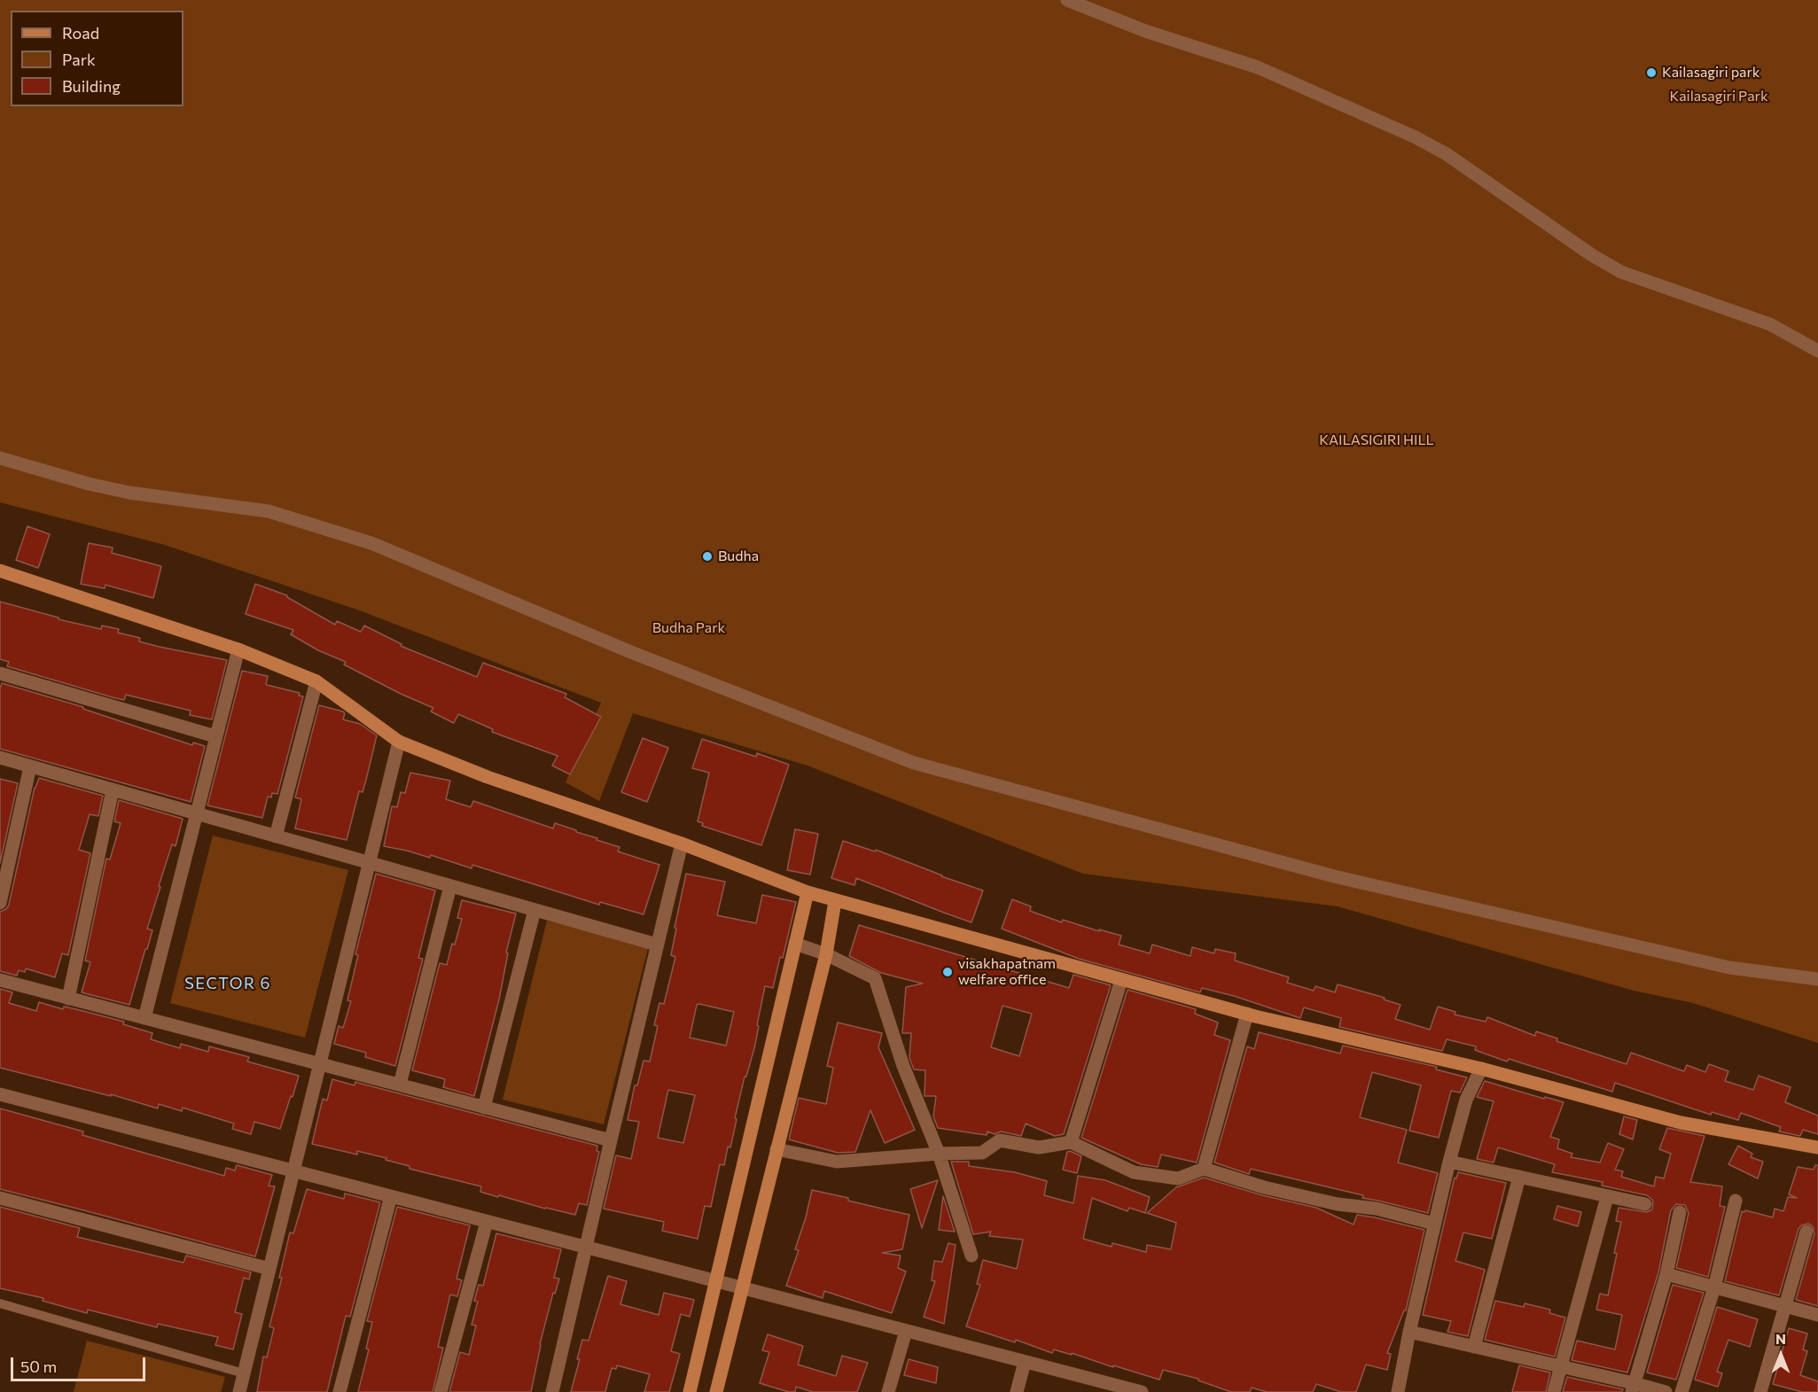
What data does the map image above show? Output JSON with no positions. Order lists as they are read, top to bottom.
{
  "districts": ["SECTOR 6"],
  "parks": ["Kailasagiri Park", "KAILASIGIRI HILL", "Budha Park"],
  "places": ["Kailasagiri park", "Budha", "visakhapatnam welfare office"],
  "legend": ["Road", "Park", "Building"],
  "scale_bar": "50 m",
  "north": "top"
}
